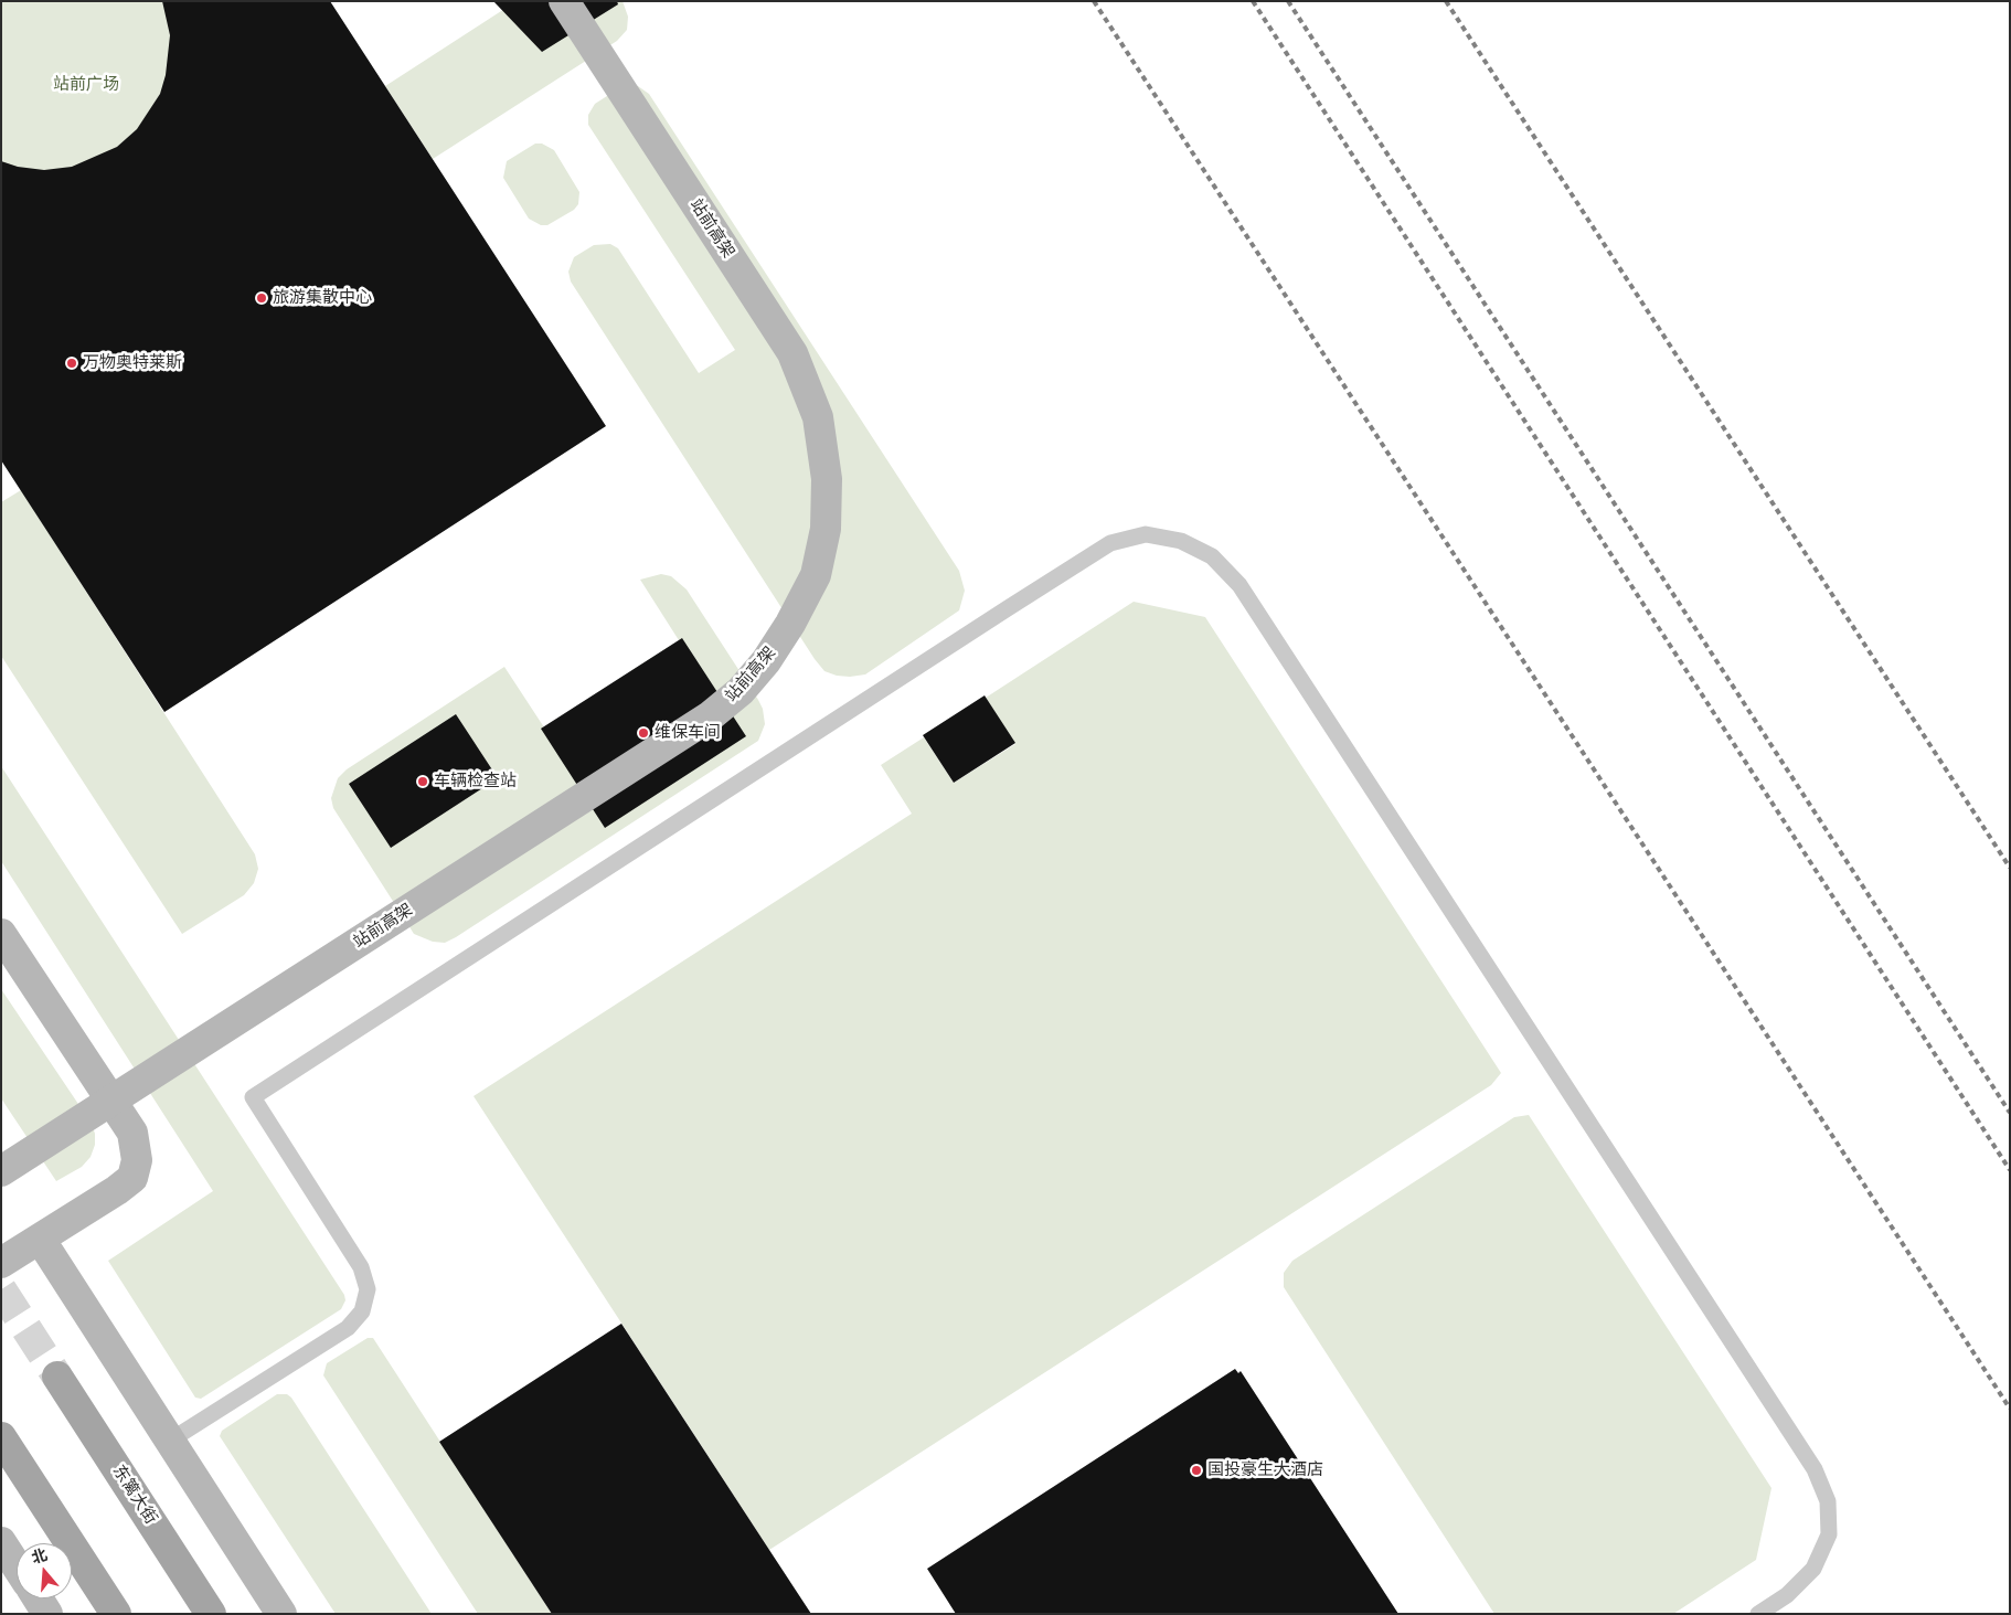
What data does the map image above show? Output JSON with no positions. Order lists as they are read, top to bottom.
{
  "streets": {
    "main road": ["站前高架", "东篱大街"]
  },
  "parks": ["站前广场"],
  "places": [
    "旅游集散中心",
    "万物奥特莱斯",
    "维保车间",
    "车辆检查站",
    "国投豪生大酒店"
  ],
  "north": "top"
}
